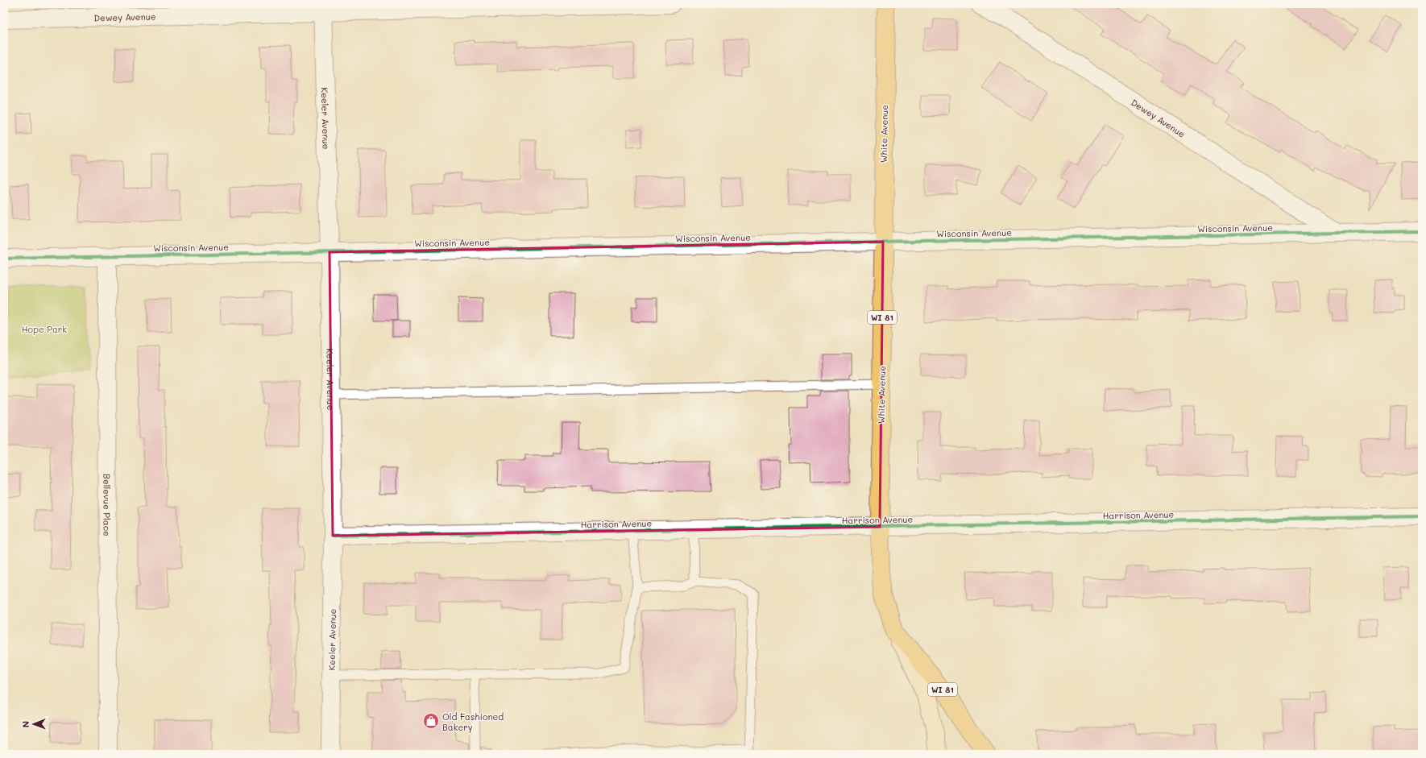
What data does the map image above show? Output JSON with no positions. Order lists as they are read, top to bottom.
{
  "streets": {
    "main road": ["White Avenue", "WI 81"],
    "street": [
      "Dewey Avenue",
      "Keeler Avenue",
      "Wisconsin Avenue",
      "Bellevue Place",
      "Harrison Avenue"
    ]
  },
  "crossings": [
    ["Dewey Avenue", "Keeler Avenue"],
    ["Dewey Avenue", "Wisconsin Avenue"],
    ["Keeler Avenue", "Wisconsin Avenue"],
    ["Keeler Avenue", "Harrison Avenue"],
    ["White Avenue", "Wisconsin Avenue"],
    ["White Avenue", "Harrison Avenue"],
    ["Wisconsin Avenue", "Bellevue Place"]
  ],
  "parks": ["Hope Park"],
  "places": {
    "shop": ["Old Fashioned Bakery"]
  },
  "north": "left"
}
